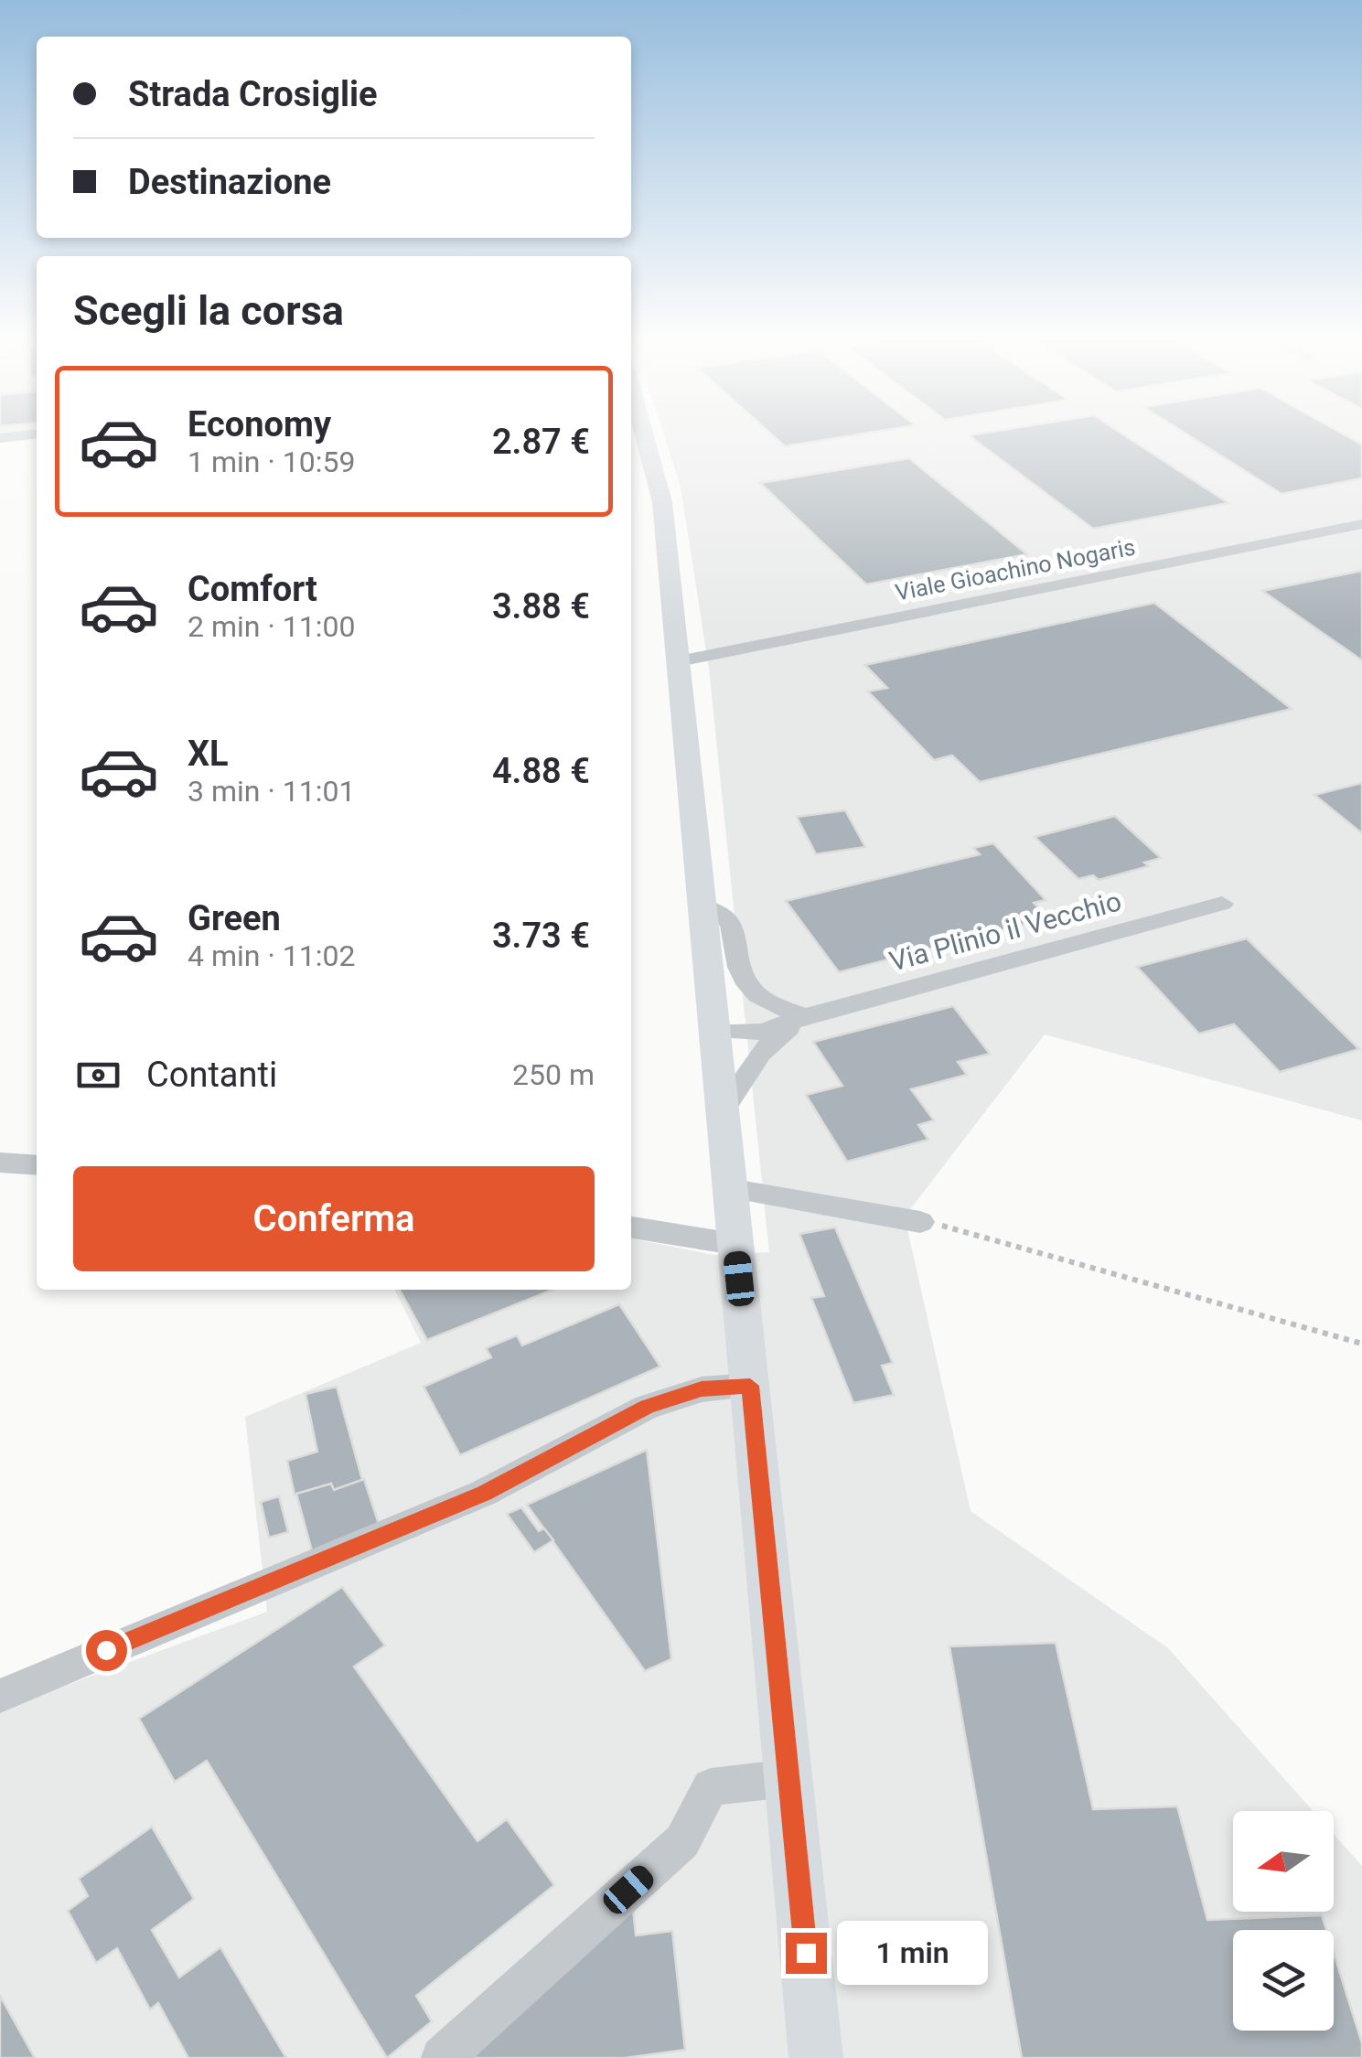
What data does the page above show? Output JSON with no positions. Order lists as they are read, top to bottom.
{
  "streets": {
    "street": ["Viale Gioachino Nogaris", "Via Plinio il Vecchio"]
  },
  "north": "left",
  "page": {
    "banner": ["Strada Crosiglie", "Destinazione"],
    "heading": "Scegli la corsa",
    "list": [
      {
        "name": "Economy",
        "note": "1 min · 10:59",
        "value": "2.87 €"
      },
      {
        "name": "Comfort",
        "note": "2 min · 11:00",
        "value": "3.88 €"
      },
      {
        "name": "XL",
        "note": "3 min · 11:01",
        "value": "4.88 €"
      },
      {
        "name": "Green",
        "note": "4 min · 11:02",
        "value": "3.73 €"
      }
    ],
    "pay": ["Contanti", "250 m"],
    "buttons": "Conferma",
    "bubble": "1 min"
  }
}
